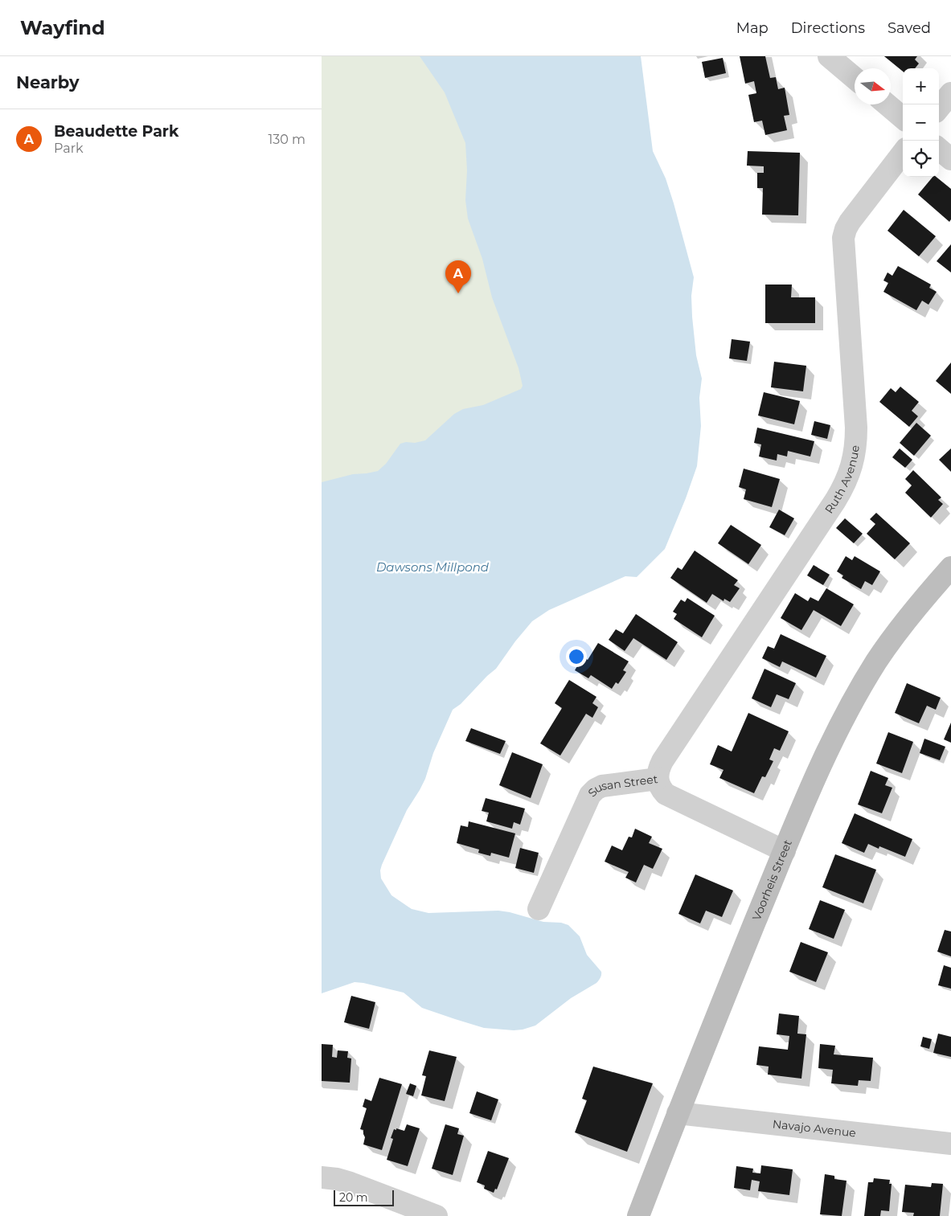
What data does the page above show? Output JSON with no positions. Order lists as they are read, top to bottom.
{
  "streets": {
    "street": [
      "Ruth Avenue",
      "Susan Street",
      "Voorheis Street",
      "Navajo Avenue"
    ]
  },
  "crossings": [
    ["Ruth Avenue", "Susan Street"],
    ["Susan Street", "Voorheis Street"],
    ["Voorheis Street", "Navajo Avenue"]
  ],
  "water": ["Dawsons Millpond"],
  "scale_bar": "20 m",
  "north": "right",
  "page": {
    "header": "Wayfind",
    "nav": ["Map", "Directions", "Saved"],
    "heading": "Nearby",
    "map_buttons": ["+", "−"],
    "list": [
      {
        "mark": "A",
        "name": "Beaudette Park",
        "note": "Park",
        "value": "130 m"
      }
    ],
    "pins": "A",
    "scale": "20 m"
  }
}
